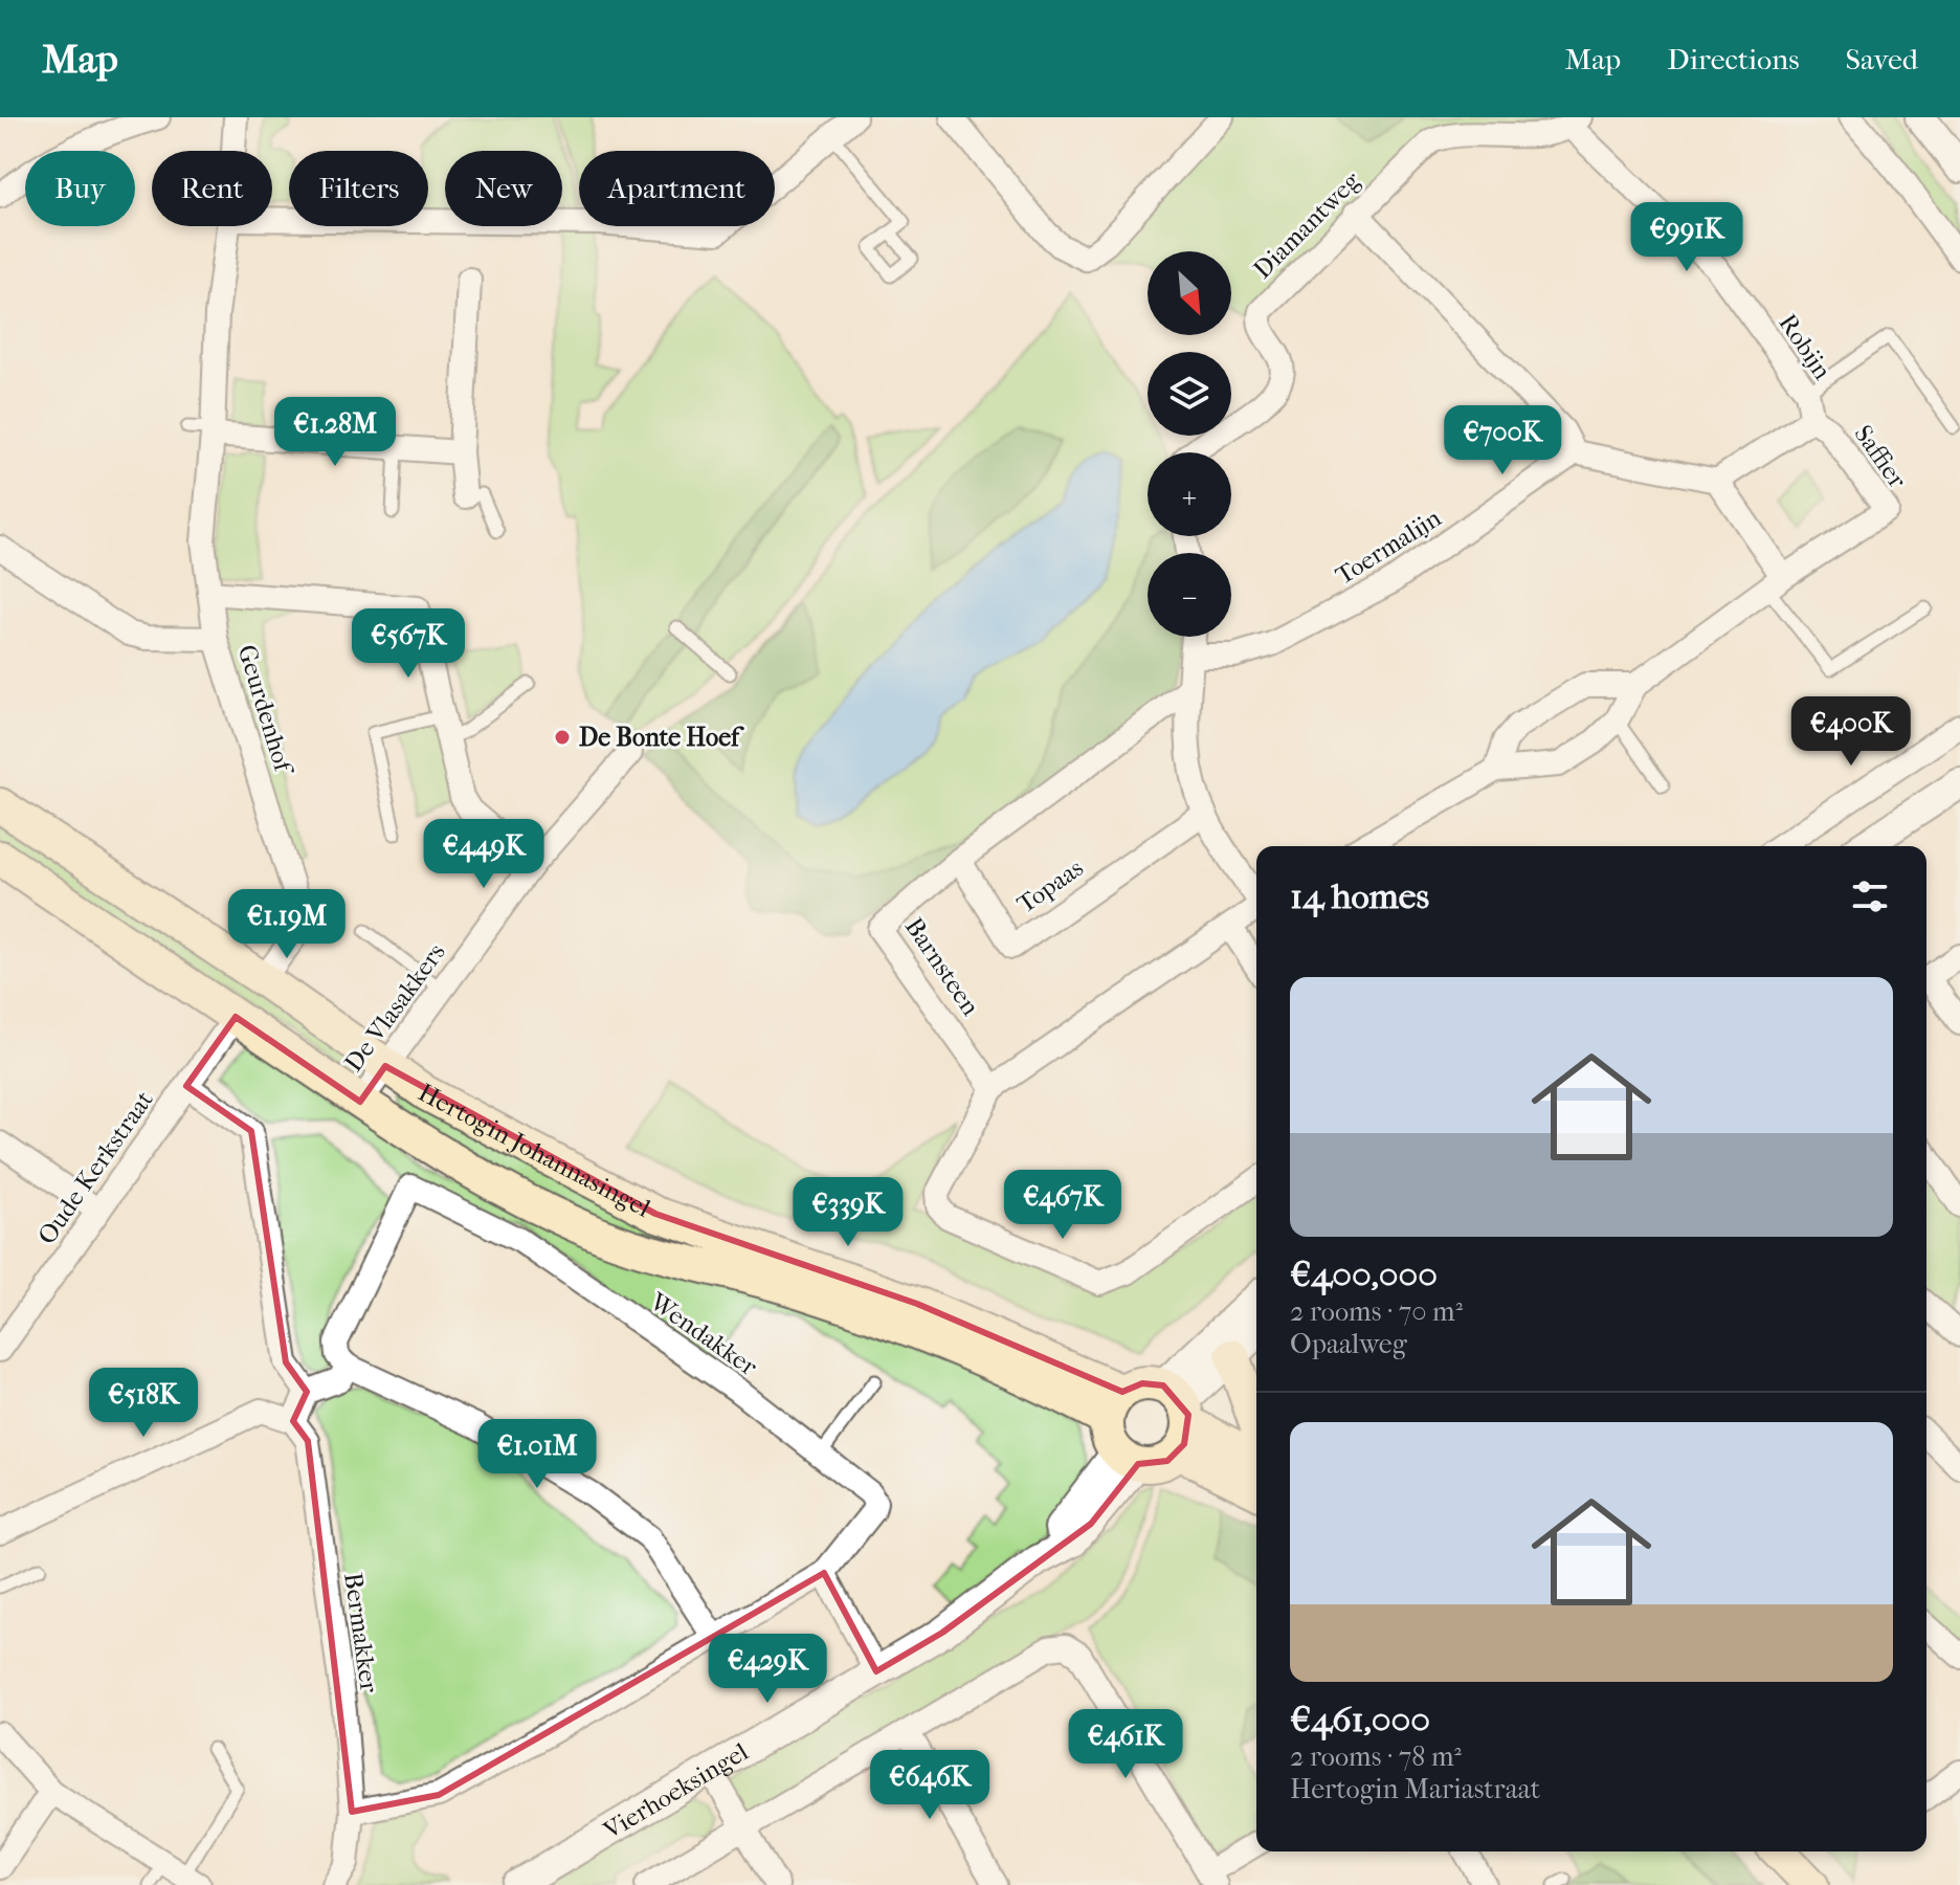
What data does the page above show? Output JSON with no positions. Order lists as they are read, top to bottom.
{
  "streets": {
    "main road": ["Hertogin Johannasingel"],
    "street": [
      "Diamantweg",
      "Robijn",
      "Saffier",
      "Toermalijn",
      "Geurdenhof",
      "Topaas",
      "Barnsteen",
      "De Vlasakkers",
      "Oude Kerkstraat",
      "Wendakker",
      "Bermakker",
      "Vierhoeksingel"
    ]
  },
  "crossings": [
    ["Diamantweg", "Robijn"],
    ["Robijn", "Saffier"],
    ["Geurdenhof", "Hertogin Johannasingel"],
    ["Topaas", "Barnsteen"],
    ["De Vlasakkers", "Hertogin Johannasingel"],
    ["Hertogin Johannasingel", "Oude Kerkstraat"],
    ["Hertogin Johannasingel", "Vierhoeksingel"],
    ["Wendakker", "Bermakker"]
  ],
  "places": ["De Bonte Hoef"],
  "north": "bottom right",
  "page": {
    "header": "Map",
    "nav": ["Map", "Directions", "Saved"],
    "chip": [
      "Buy",
      "Rent",
      "Filters",
      "New",
      "Apartment"
    ],
    "price": [
      "€991K",
      "€1.28M",
      "€700K",
      "€567K",
      "€400K",
      "€449K",
      "€1.19M",
      "€467K",
      "€339K",
      "€518K",
      "€1.01M",
      "€429K",
      "€461K",
      "€646K"
    ],
    "map_buttons": ["+", "−"],
    "heading": "14 homes",
    "list": [
      {
        "name": "€400,000",
        "note": "2 rooms · 70 m² · Opaalweg"
      },
      {
        "name": "€461,000",
        "note": "2 rooms · 78 m² · Hertogin Mariastraat"
      }
    ]
  }
}
